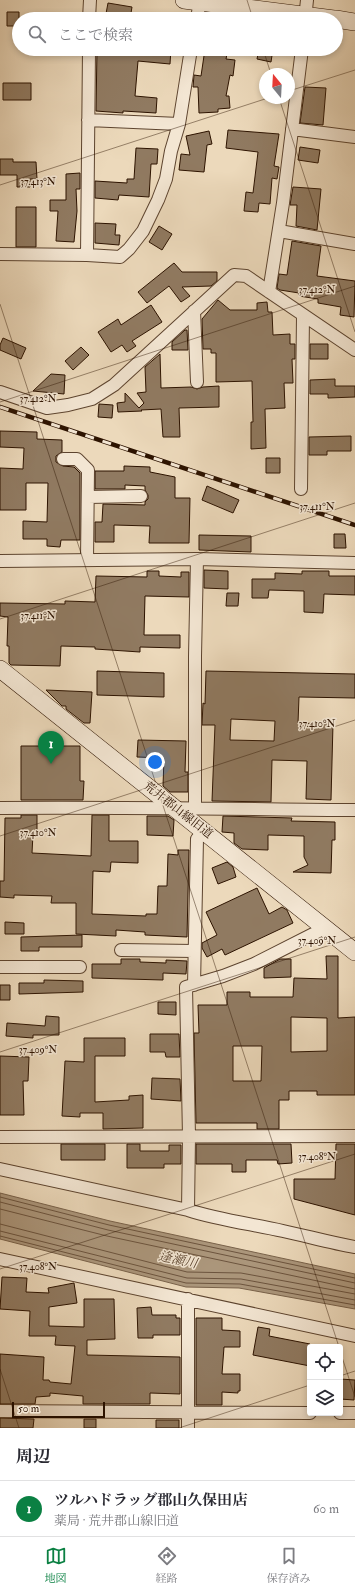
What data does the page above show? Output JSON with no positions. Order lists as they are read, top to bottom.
{
  "streets": {
    "street": ["荒井郡山線旧道"]
  },
  "water": ["逢瀬川"],
  "scale_bar": "50 m",
  "north": "top",
  "page": {
    "search": "ここで検索",
    "pins": "1",
    "scale": "50 m",
    "heading": "周辺",
    "list": [
      {
        "mark": "1",
        "name": "ツルハドラッグ郡山久保田店",
        "note": "薬局 · 荒井郡山線旧道",
        "value": "60 m"
      }
    ],
    "nav": ["地図", "経路", "保存済み"]
  },
  "coordinates": [
    "37.413°N",
    "37.412°N",
    "37.411°N",
    "37.410°N",
    "37.409°N",
    "37.408°N"
  ]
}
